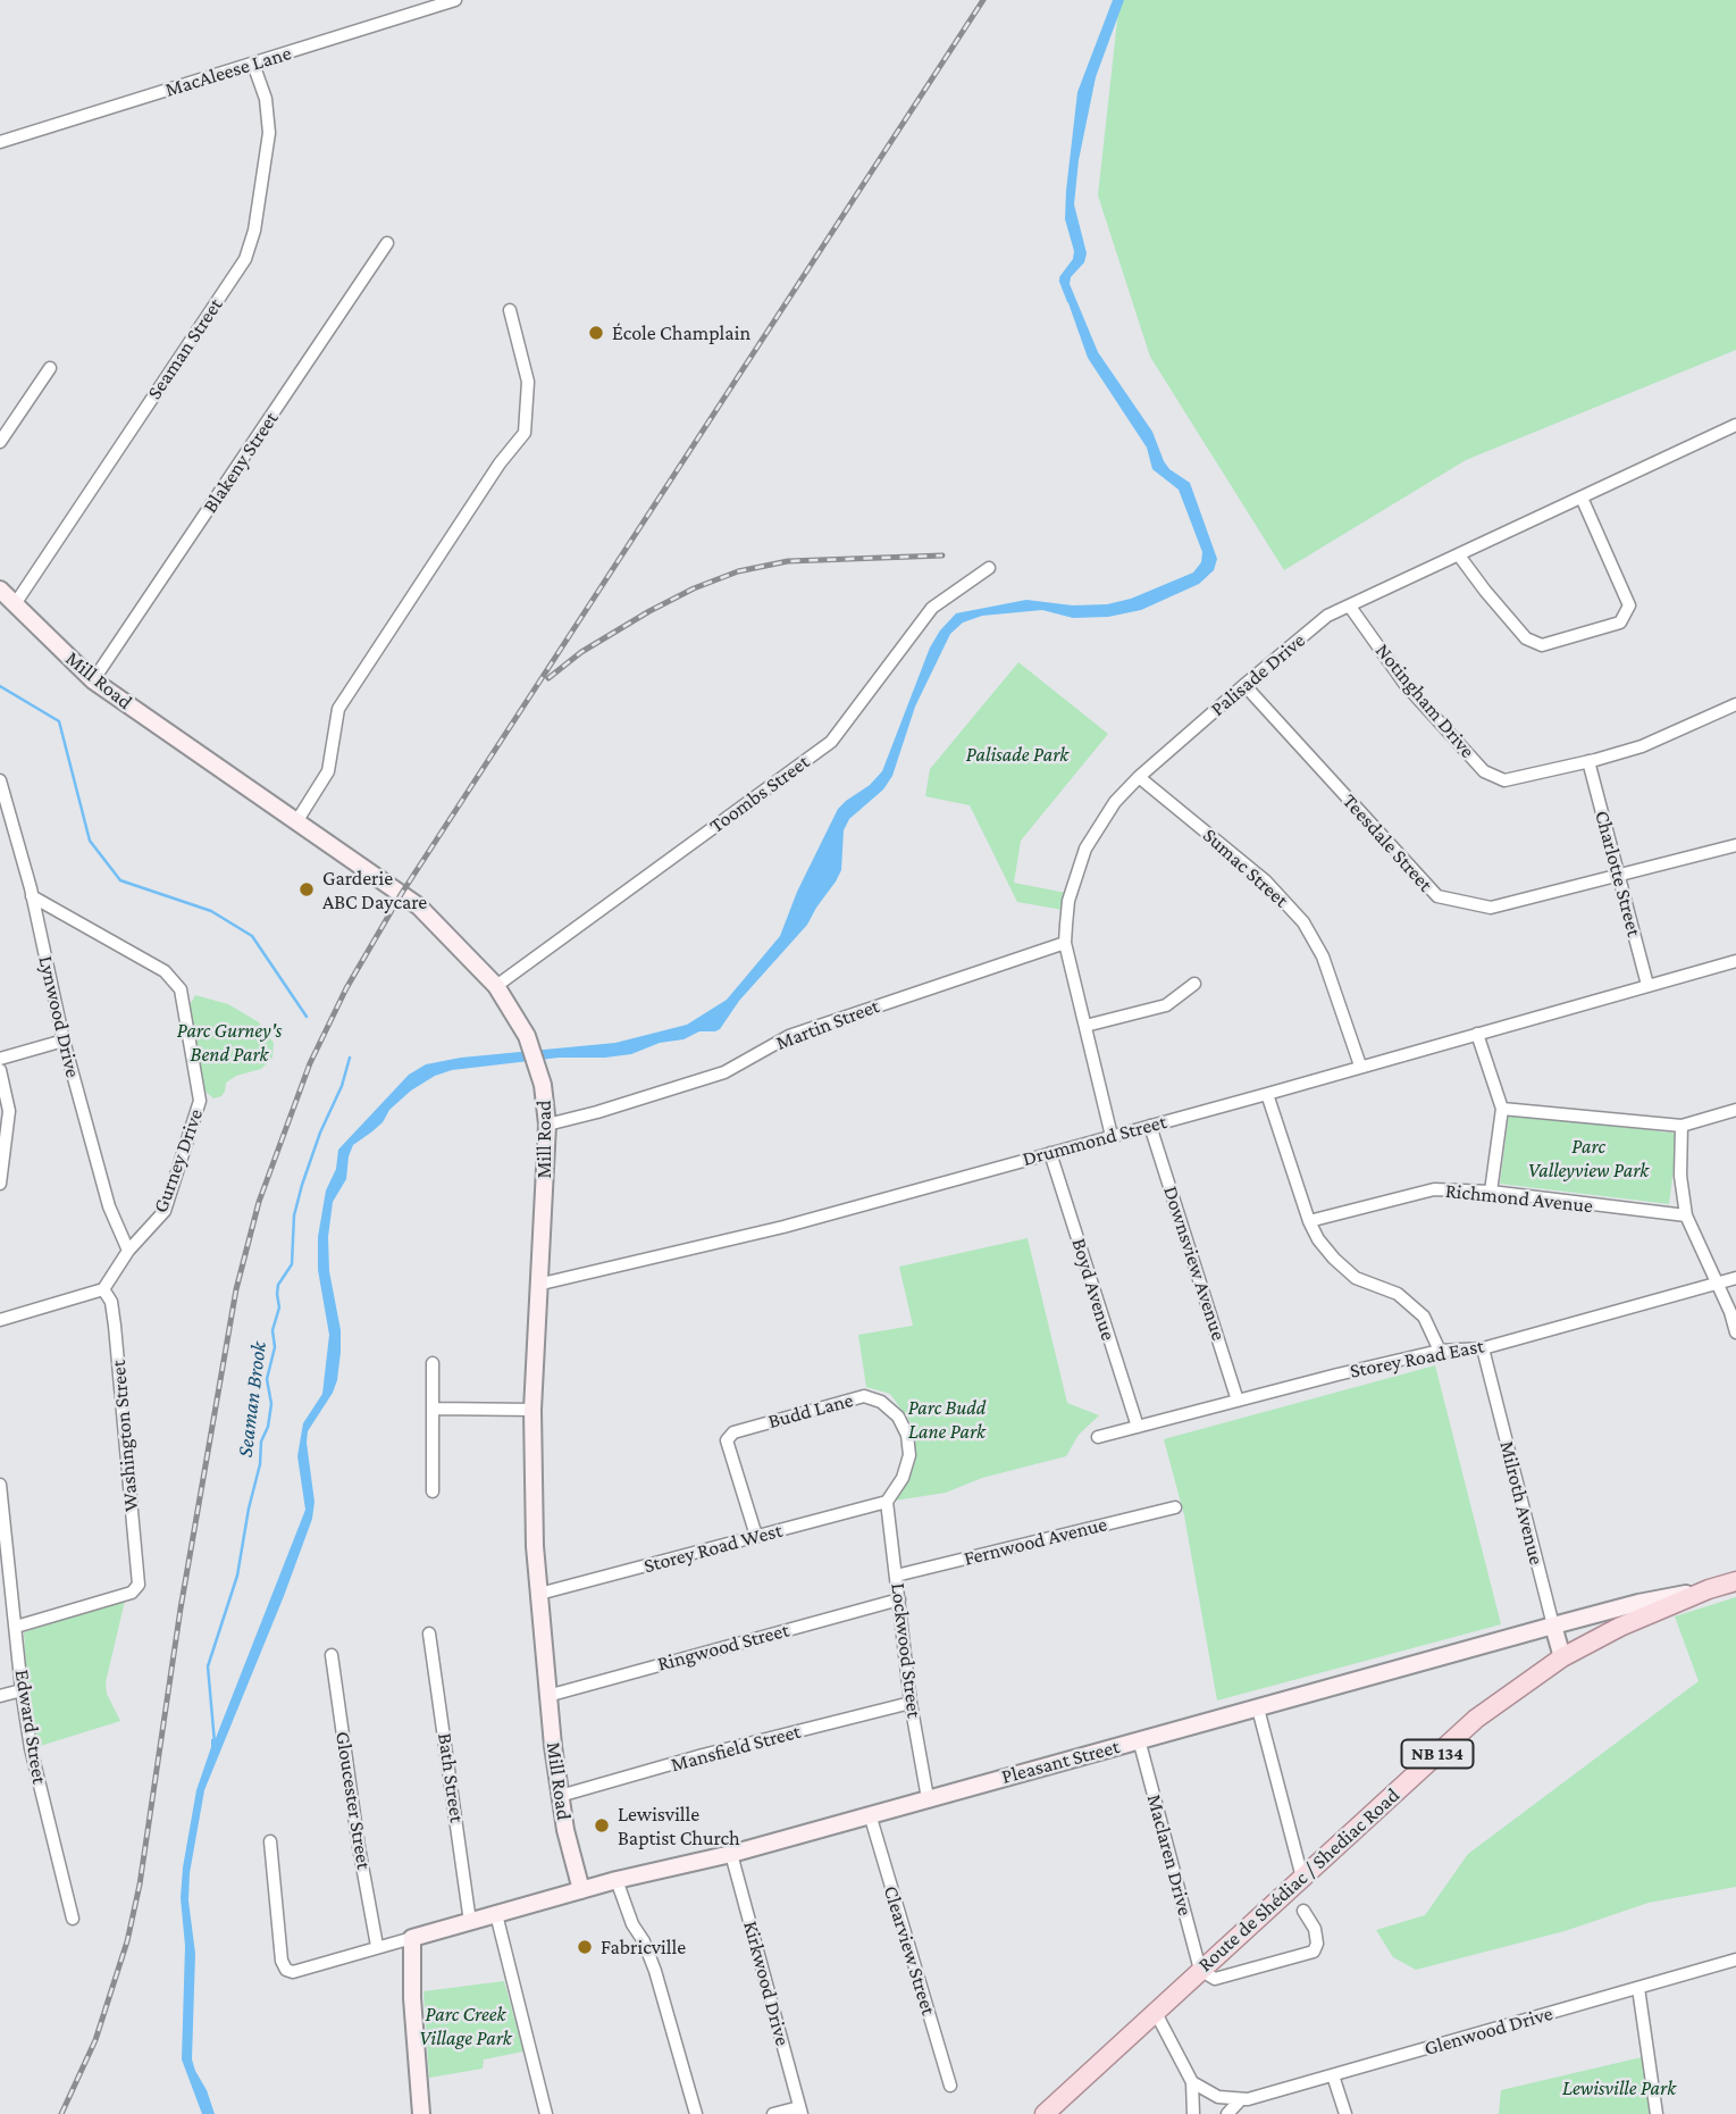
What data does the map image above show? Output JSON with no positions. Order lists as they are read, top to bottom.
{
  "streets": {
    "main road": ["NB 134", "Route de Shédiac / Shediac Road"],
    "street": [
      "MacAleese Lane",
      "Seaman Street",
      "Blakeny Street",
      "Palisade Drive",
      "Mill Road",
      "Notingham Drive",
      "Toombs Street",
      "Teesdale Street",
      "Sumac Street",
      "Charlotte Street",
      "Lynwood Drive",
      "Martin Street",
      "Drummond Street",
      "Gurney Drive",
      "Richmond Avenue",
      "Downsview Avenue",
      "Boyd Avenue",
      "Storey Road East",
      "Budd Lane",
      "Washington Street",
      "Milroth Avenue",
      "Fernwood Avenue",
      "Storey Road West",
      "Ringwood Street",
      "Lockwood Street",
      "Edward Street",
      "Mansfield Street",
      "Pleasant Street",
      "Bath Street",
      "Gloucester Street",
      "Maclaren Drive",
      "Clearview Street",
      "Kirkwood Drive",
      "Glenwood Drive"
    ]
  },
  "crossings": [
    ["MacAleese Lane", "Seaman Street"],
    ["Seaman Street", "Mill Road"],
    ["Blakeny Street", "Mill Road"],
    ["Palisade Drive", "Notingham Drive"],
    ["Palisade Drive", "Teesdale Street"],
    ["Palisade Drive", "Sumac Street"],
    ["Palisade Drive", "Martin Street"],
    ["Palisade Drive", "Drummond Street"],
    ["Mill Road", "Toombs Street"],
    ["Mill Road", "Martin Street"],
    ["Mill Road", "Drummond Street"],
    ["Mill Road", "Storey Road West"],
    ["Mill Road", "Ringwood Street"],
    ["Mill Road", "Mansfield Street"],
    ["Mill Road", "Pleasant Street"],
    ["Notingham Drive", "Charlotte Street"],
    ["Teesdale Street", "Charlotte Street"],
    ["Sumac Street", "Drummond Street"],
    ["Charlotte Street", "Drummond Street"],
    ["Lynwood Drive", "Gurney Drive"],
    ["Drummond Street", "Downsview Avenue"],
    ["Drummond Street", "Boyd Avenue"],
    ["Gurney Drive", "Washington Street"],
    ["Downsview Avenue", "Storey Road East"],
    ["Boyd Avenue", "Storey Road East"],
    ["Storey Road East", "Milroth Avenue"],
    ["Budd Lane", "Storey Road West"],
    ["Budd Lane", "Lockwood Street"],
    ["Washington Street", "Edward Street"],
    ["Milroth Avenue", "Pleasant Street"],
    ["Milroth Avenue", "Route de Shédiac / Shediac Road"],
    ["Fernwood Avenue", "Lockwood Street"],
    ["Storey Road West", "Lockwood Street"],
    ["Ringwood Street", "Lockwood Street"],
    ["Lockwood Street", "Mansfield Street"],
    ["Lockwood Street", "Pleasant Street"],
    ["Pleasant Street", "Bath Street"],
    ["Pleasant Street", "Gloucester Street"],
    ["Pleasant Street", "Maclaren Drive"],
    ["Pleasant Street", "Route de Shédiac / Shediac Road"],
    ["Pleasant Street", "Clearview Street"],
    ["Pleasant Street", "Kirkwood Drive"],
    ["Maclaren Drive", "Route de Shédiac / Shediac Road"]
  ],
  "water": ["Seaman Brook"],
  "parks": [
    "Palisade Park",
    "Parc Gurney's Bend Park",
    "Parc Valleyview Park",
    "Parc Budd Lane Park",
    "Parc Creek Village Park",
    "Lewisville Park"
  ],
  "places": [
    "École Champlain",
    "Garderie ABC Daycare",
    "Lewisville Baptist Church",
    "Fabricville"
  ]
}
